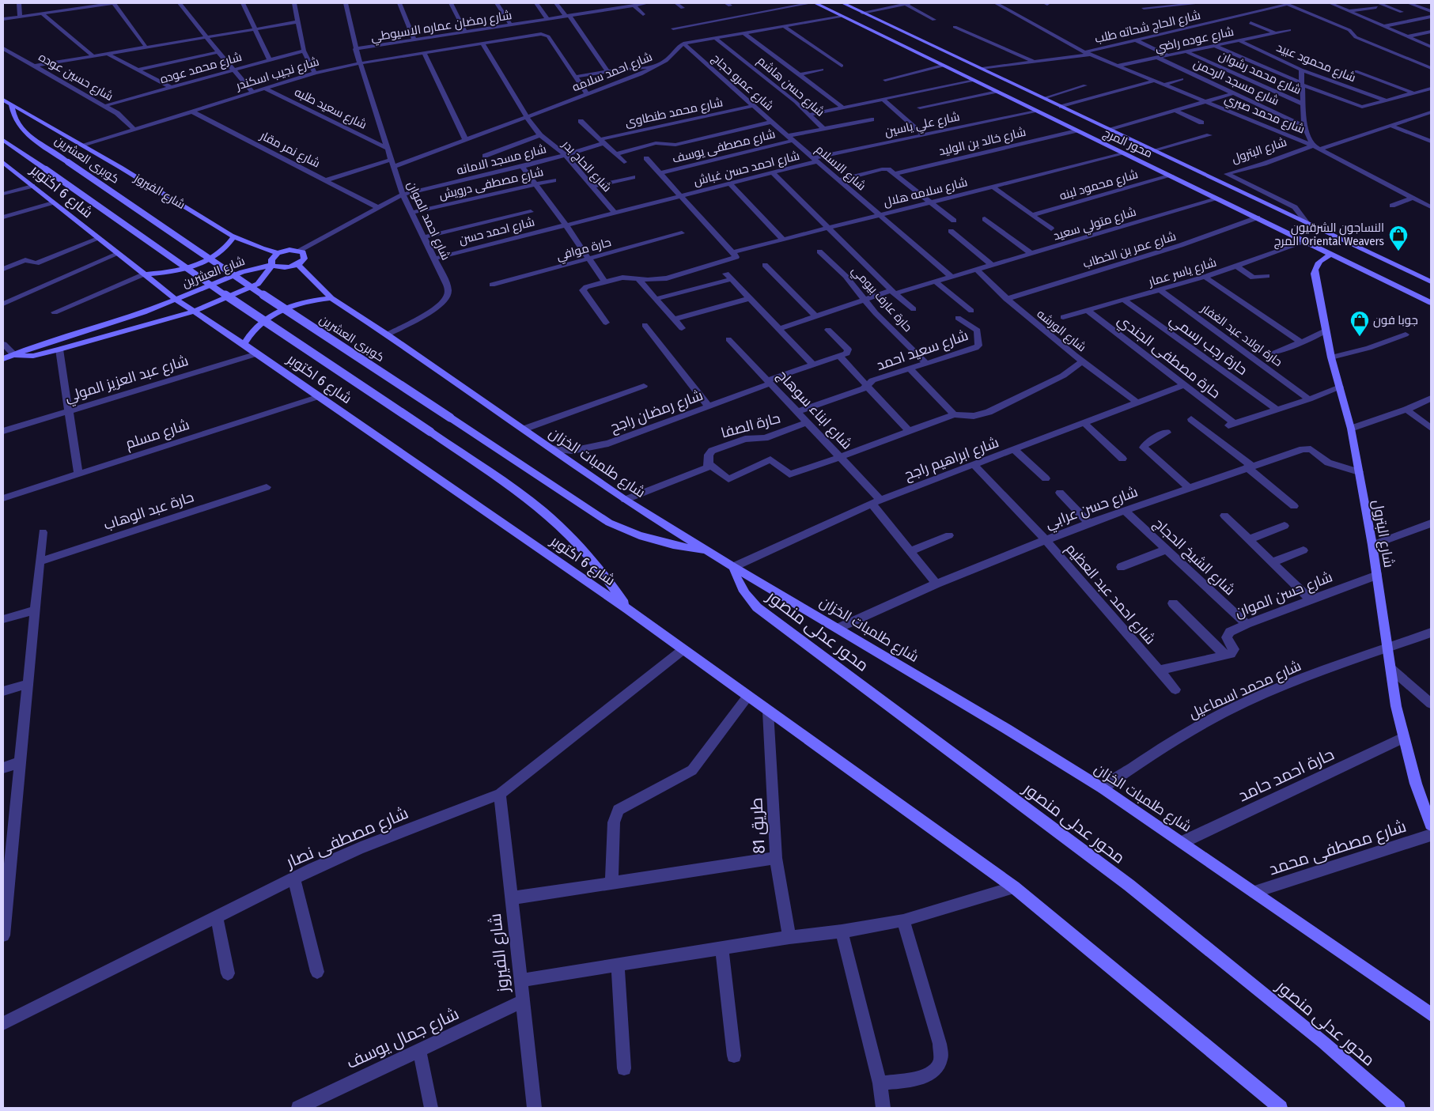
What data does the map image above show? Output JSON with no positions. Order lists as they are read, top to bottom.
{
  "streets": {
    "main road": [
      "محور المرج",
      "شارع البترول",
      "كوبرى العشرين",
      "شارع 6 اكتوبر",
      "شارع الفيروز",
      "شارع العشرين",
      "شارع طلمبات الخزان",
      "محور عدلى منصور"
    ],
    "street": [
      "شارع رمضان عماره الاسيوطي",
      "شارع الحاج شحاته طلب",
      "شارع عوده راضي",
      "شارع محمود عبيد",
      "شارع محمد عوده",
      "شارع احمد سلامه",
      "شارع محمد رشوان",
      "شارع نجيب اسكندر",
      "شارع حسين عوده",
      "شارع عمرو حجاج",
      "شارع مسجد الرحمن",
      "شارع حسن هاشم",
      "شارع سعيد طلبه",
      "شارع محمد طنطاوى",
      "شارع محمد صبري",
      "شارع علي ياسين",
      "شارع خالد بن الوليد",
      "شارع مصطفى يوسف",
      "شارع نمر مقار",
      "شارع مسجد الامانه",
      "شارع الحاج بدر",
      "شارع الاسلام",
      "شارع احمد حسن غباش",
      "شارع مصطفى درويش",
      "شارع محمود لبنه",
      "شارع سلامه هلال",
      "شارع احمد الموان",
      "شارع متولي سعيد",
      "شارع احمد حسن",
      "حارة موافي",
      "شارع عمر بن الخطاب",
      "شارع ياسر عمار",
      "حارة عارف بيومي",
      "شارع الورشه",
      "حارة اولاد عبد الغفار",
      "حارة رجب رسمي",
      "شارع سعيد احمد",
      "حارة مصطفى الجندي",
      "شارع عبد العزيز المولي",
      "شارع ابناء سوهاج",
      "شارع رمضان راجح",
      "حارة الصفا",
      "شارع مسلم",
      "شارع ابراهيم راجح",
      "شارع حسن عرابي",
      "حارة عبد الوهاب",
      "شارع الشيخ الحجاج",
      "شارع احمد عبد العظيم",
      "شارع حسن الموان",
      "شارع محمد اسماعيل",
      "حارة احمد حامد",
      "طريق 81",
      "شارع مصطفى نصار",
      "شارع مصطفى محمد",
      "شارع جمال يوسف"
    ]
  },
  "crossings": [
    ["شارع رمضان عماره الاسيوطي", "شارع احمد الموان"],
    ["شارع الحاج شحاته طلب", "شارع محمد صبري"],
    ["شارع الحاج شحاته طلب", "محور المرج"],
    ["شارع عوده راضي", "شارع محمود عبيد"],
    ["شارع عوده راضي", "شارع محمد رشوان"],
    ["شارع عوده راضي", "شارع مسجد الرحمن"],
    ["شارع عوده راضي", "شارع محمد صبري"],
    ["شارع محمد عوده", "شارع حسين عوده"],
    ["شارع احمد سلامه", "شارع عمرو حجاج"],
    ["شارع احمد سلامه", "شارع نمر مقار"],
    ["شارع احمد سلامه", "شارع الحاج بدر"],
    ["شارع احمد سلامه", "شارع احمد الموان"],
    ["شارع نجيب اسكندر", "شارع حسين عوده"],
    ["شارع نجيب اسكندر", "شارع سعيد طلبه"],
    ["شارع نجيب اسكندر", "شارع نمر مقار"],
    ["شارع نجيب اسكندر", "شارع الحاج بدر"],
    ["شارع نجيب اسكندر", "شارع الفيروز"],
    ["شارع نجيب اسكندر", "شارع احمد الموان"],
    ["شارع عمرو حجاج", "شارع حسن هاشم"],
    ["شارع عمرو حجاج", "شارع محمد طنطاوى"],
    ["شارع عمرو حجاج", "شارع مصطفى يوسف"],
    ["شارع عمرو حجاج", "شارع الاسلام"],
    ["شارع حسن هاشم", "شارع مصطفى يوسف"],
    ["شارع حسن هاشم", "شارع الاسلام"],
    ["شارع سعيد طلبه", "شارع احمد الموان"],
    ["شارع محمد طنطاوى", "شارع مسجد الامانه"],
    ["شارع محمد صبري", "شارع البترول"],
    ["شارع علي ياسين", "محور المرج"],
    ["شارع علي ياسين", "شارع الاسلام"],
    ["شارع علي ياسين", "شارع احمد حسن غباش"],
    ["شارع خالد بن الوليد", "محور المرج"],
    ["محور المرج", "شارع البترول"],
    ["محور المرج", "شارع محمود لبنه"],
    ["محور المرج", "شارع سلامه هلال"],
    ["محور المرج", "شارع متولي سعيد"],
    ["محور المرج", "شارع عمر بن الخطاب"],
    ["محور المرج", "شارع ياسر عمار"],
    ["شارع مصطفى يوسف", "شارع الاسلام"],
    ["شارع نمر مقار", "شارع مسجد الامانه"],
    ["شارع البترول", "شارع حسن عرابي"],
    ["شارع البترول", "شارع حسن الموان"],
    ["شارع البترول", "شارع محمد اسماعيل"],
    ["شارع البترول", "حارة احمد حامد"],
    ["كوبرى العشرين", "شارع الفيروز"],
    ["كوبرى العشرين", "شارع طلمبات الخزان"],
    ["شارع مسجد الامانه", "شارع الحاج بدر"],
    ["شارع مسجد الامانه", "شارع احمد الموان"],
    ["شارع الحاج بدر", "شارع احمد حسن غباش"],
    ["شارع الحاج بدر", "شارع احمد حسن"],
    ["شارع الاسلام", "شارع احمد حسن غباش"],
    ["شارع الاسلام", "شارع سلامه هلال"],
    ["شارع الاسلام", "شارع متولي سعيد"],
    ["شارع احمد حسن غباش", "شارع احمد حسن"],
    ["شارع مصطفى درويش", "شارع احمد الموان"],
    ["شارع 6 اكتوبر", "شارع العشرين"],
    ["شارع 6 اكتوبر", "شارع عبد العزيز المولي"],
    ["شارع 6 اكتوبر", "شارع مسلم"],
    ["شارع الفيروز", "شارع مصطفى نصار"],
    ["شارع الفيروز", "شارع جمال يوسف"],
    ["شارع احمد الموان", "شارع احمد حسن"],
    ["شارع احمد الموان", "شارع طلمبات الخزان"],
    ["شارع متولي سعيد", "حارة عارف بيومي"],
    ["شارع متولي سعيد", "شارع الورشه"],
    ["شارع عمر بن الخطاب", "شارع الورشه"],
    ["شارع ياسر عمار", "حارة اولاد عبد الغفار"],
    ["شارع ياسر عمار", "حارة رجب رسمي"],
    ["شارع ياسر عمار", "حارة مصطفى الجندي"],
    ["حارة عارف بيومي", "شارع سعيد احمد"],
    ["شارع الورشه", "شارع ابراهيم راجح"],
    ["حارة رجب رسمي", "حارة مصطفى الجندي"],
    ["شارع سعيد احمد", "شارع ابناء سوهاج"],
    ["حارة مصطفى الجندي", "شارع ابراهيم راجح"],
    ["شارع ابناء سوهاج", "شارع رمضان راجح"],
    ["شارع ابناء سوهاج", "حارة الصفا"],
    ["شارع ابناء سوهاج", "شارع ابراهيم راجح"],
    ["شارع ابناء سوهاج", "شارع حسن عرابي"],
    ["شارع رمضان راجح", "شارع طلمبات الخزان"],
    ["شارع ابراهيم راجح", "شارع طلمبات الخزان"],
    ["شارع ابراهيم راجح", "شارع احمد عبد العظيم"],
    ["شارع ابراهيم راجح", "محور عدلى منصور"],
    ["شارع طلمبات الخزان", "شارع حسن عرابي"],
    ["شارع طلمبات الخزان", "محور عدلى منصور"],
    ["شارع طلمبات الخزان", "شارع محمد اسماعيل"],
    ["شارع طلمبات الخزان", "حارة احمد حامد"],
    ["شارع طلمبات الخزان", "شارع مصطفى محمد"],
    ["شارع حسن عرابي", "شارع الشيخ الحجاج"],
    ["شارع حسن عرابي", "شارع احمد عبد العظيم"],
    ["شارع الشيخ الحجاج", "شارع حسن الموان"]
  ],
  "places": {
    "shop": ["النساجون الشرقيون المرج Oriental Weavers", "جوبا فون"]
  }
}
